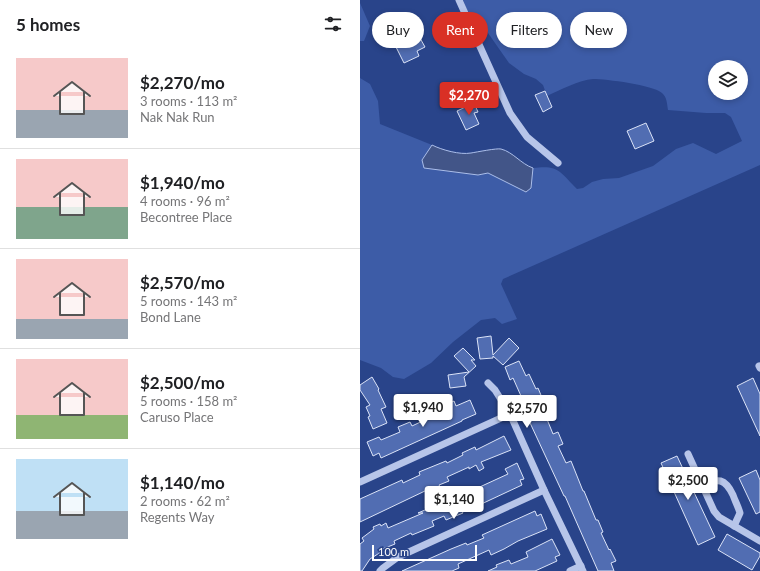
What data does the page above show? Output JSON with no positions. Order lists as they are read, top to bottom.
{
  "scale_bar": "100 m",
  "page": {
    "heading": "5 homes",
    "chip": [
      "Buy",
      "Rent",
      "Filters",
      "New"
    ],
    "list": [
      {
        "name": "$2,270/mo",
        "note": "3 rooms · 113 m² · Nak Nak Run"
      },
      {
        "name": "$1,940/mo",
        "note": "4 rooms · 96 m² · Becontree Place"
      },
      {
        "name": "$2,570/mo",
        "note": "5 rooms · 143 m² · Bond Lane"
      },
      {
        "name": "$2,500/mo",
        "note": "5 rooms · 158 m² · Caruso Place"
      },
      {
        "name": "$1,140/mo",
        "note": "2 rooms · 62 m² · Regents Way"
      }
    ],
    "price": [
      "$2,270",
      "$1,940",
      "$2,570",
      "$2,500",
      "$1,140"
    ],
    "scale": "100 m"
  }
}
